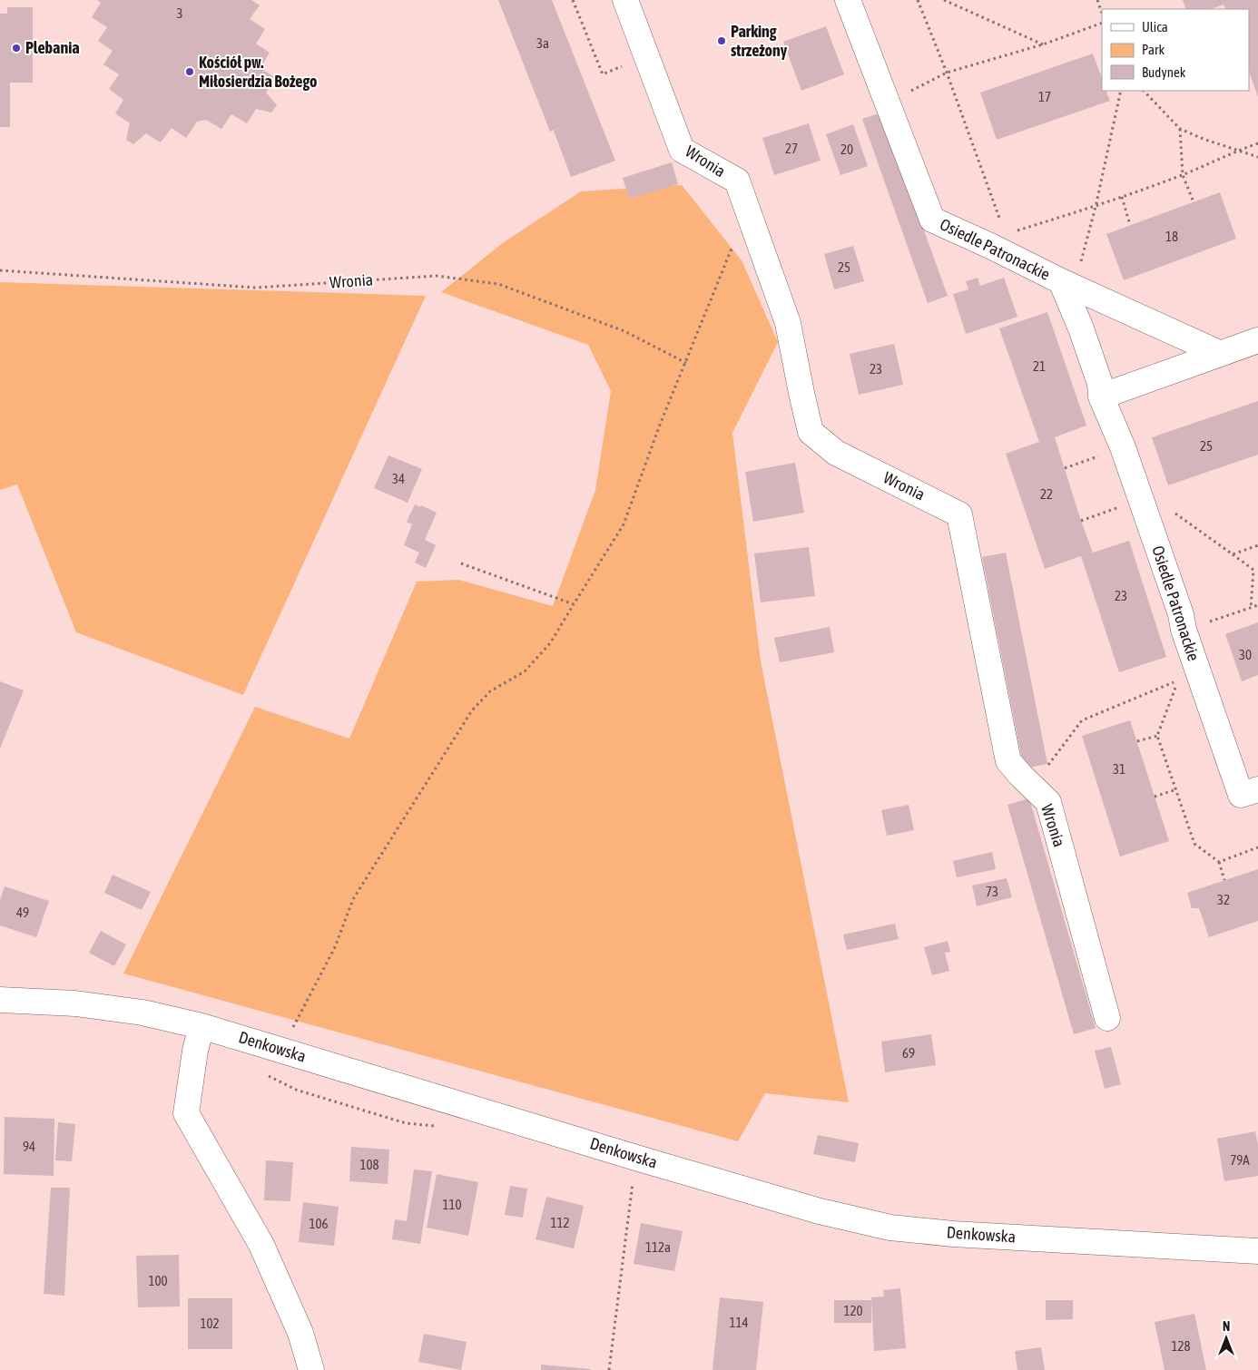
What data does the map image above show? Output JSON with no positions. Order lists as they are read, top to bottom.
{
  "streets": {
    "street": ["Wronia", "Osiedle Patronackie", "Denkowska"]
  },
  "places": ["Parking strzeżony", "Plebania", "Kościół pw. Miłosierdzia Bożego"],
  "house_numbers": [
    "3",
    "3a",
    "17",
    "27",
    "20",
    "18",
    "25",
    "21",
    "23",
    "25",
    "34",
    "22",
    "23",
    "30",
    "31",
    "73",
    "32",
    "49",
    "69",
    "94",
    "79A",
    "108",
    "110",
    "112",
    "106",
    "112a",
    "100",
    "120",
    "114",
    "102",
    "128"
  ],
  "legend": ["Ulica", "Park", "Budynek"],
  "north": "top"
}
